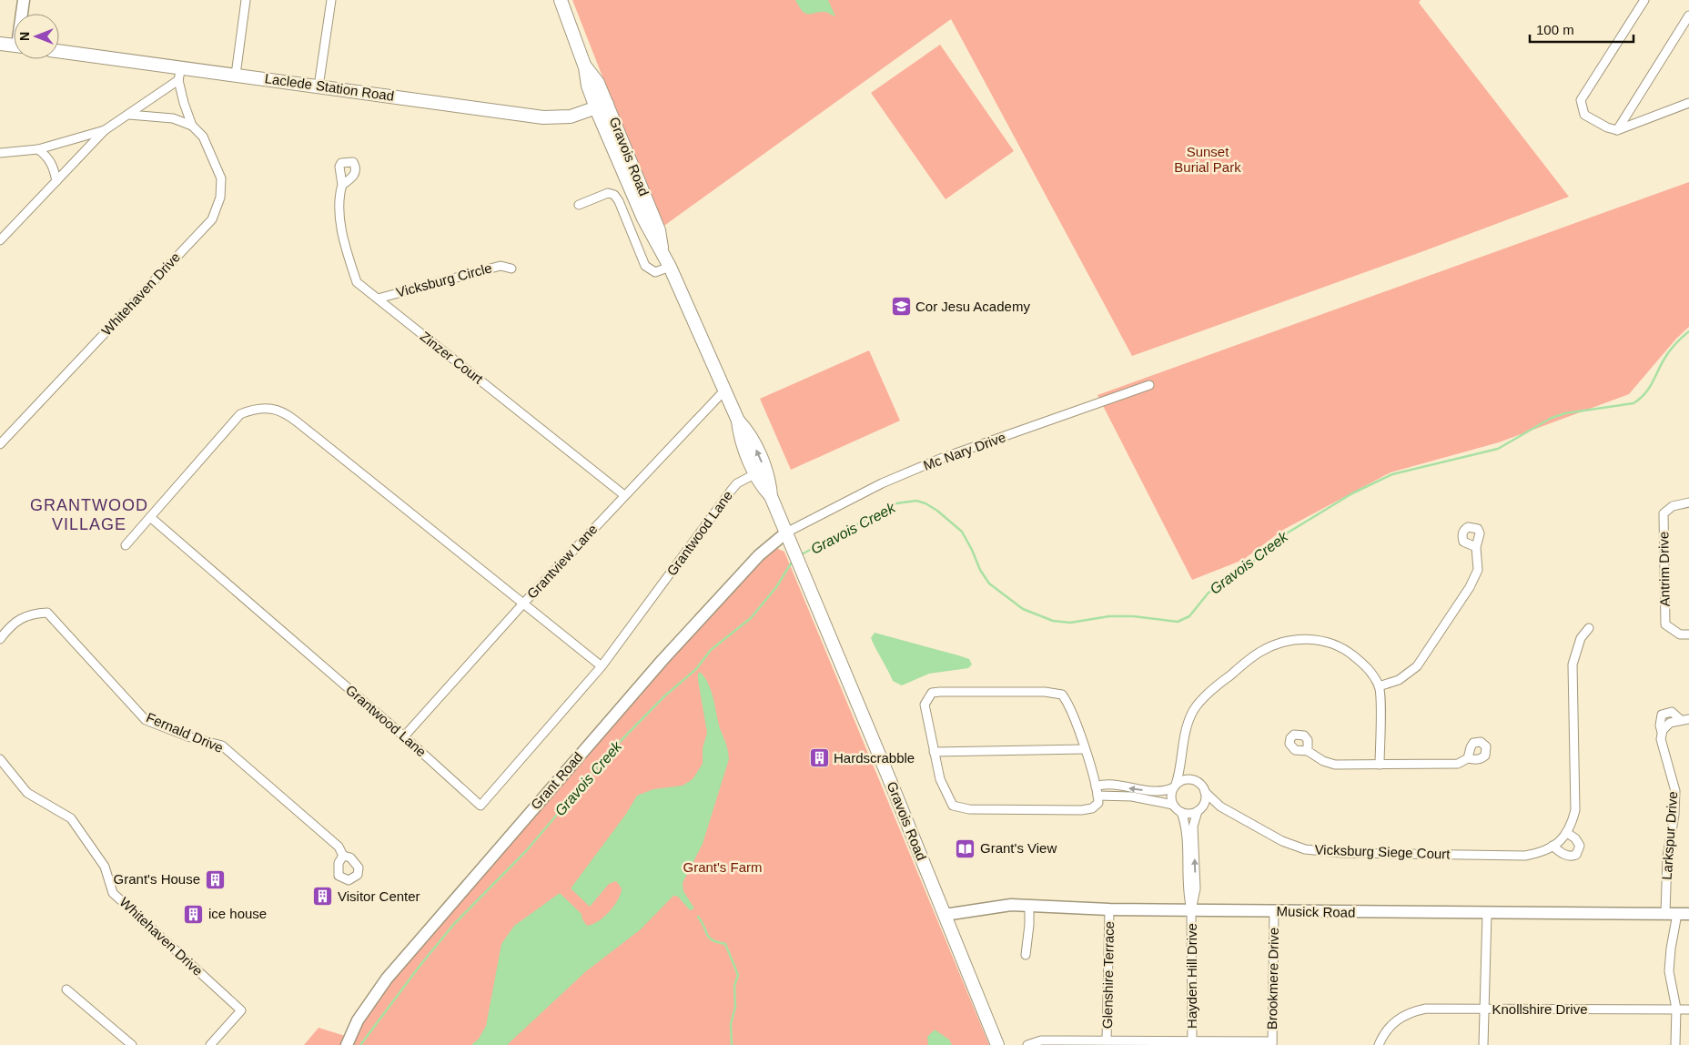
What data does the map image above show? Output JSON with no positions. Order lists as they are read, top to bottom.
{
  "streets": {
    "main road": ["Laclede Station Road", "Gravois Road"],
    "street": [
      "Vicksburg Circle",
      "Whitehaven Drive",
      "Zinzer Court",
      "Mc Nary Drive",
      "Grantwood Lane",
      "Grantview Lane",
      "Antrim Drive",
      "Fernald Drive",
      "Grant Road",
      "Larkspur Drive",
      "Vicksburg Siege Court",
      "Musick Road",
      "Glenshire Terrace",
      "Hayden Hill Drive",
      "Brookmere Drive",
      "Knollshire Drive"
    ]
  },
  "crossings": [
    ["Laclede Station Road", "Gravois Road"],
    ["Laclede Station Road", "Whitehaven Drive"],
    ["Gravois Road", "Mc Nary Drive"],
    ["Gravois Road", "Grantwood Lane"],
    ["Gravois Road", "Grantview Lane"],
    ["Gravois Road", "Grant Road"],
    ["Gravois Road", "Musick Road"],
    ["Vicksburg Circle", "Zinzer Court"],
    ["Zinzer Court", "Grantview Lane"],
    ["Mc Nary Drive", "Grant Road"],
    ["Grantwood Lane", "Grantview Lane"],
    ["Larkspur Drive", "Musick Road"],
    ["Larkspur Drive", "Knollshire Drive"],
    ["Musick Road", "Glenshire Terrace"],
    ["Musick Road", "Hayden Hill Drive"],
    ["Musick Road", "Brookmere Drive"]
  ],
  "districts": ["GRANTWOOD VILLAGE"],
  "water": ["Gravois Creek"],
  "parks": ["Sunset Burial Park", "Grant's Farm"],
  "places": {
    "school or university": ["Cor Jesu Academy"],
    "building": [
      "Hardscrabble",
      "Grant's House",
      "Visitor Center",
      "ice house"
    ],
    "library": ["Grant's View"]
  },
  "scale_bar": "100 m",
  "north": "left"
}
